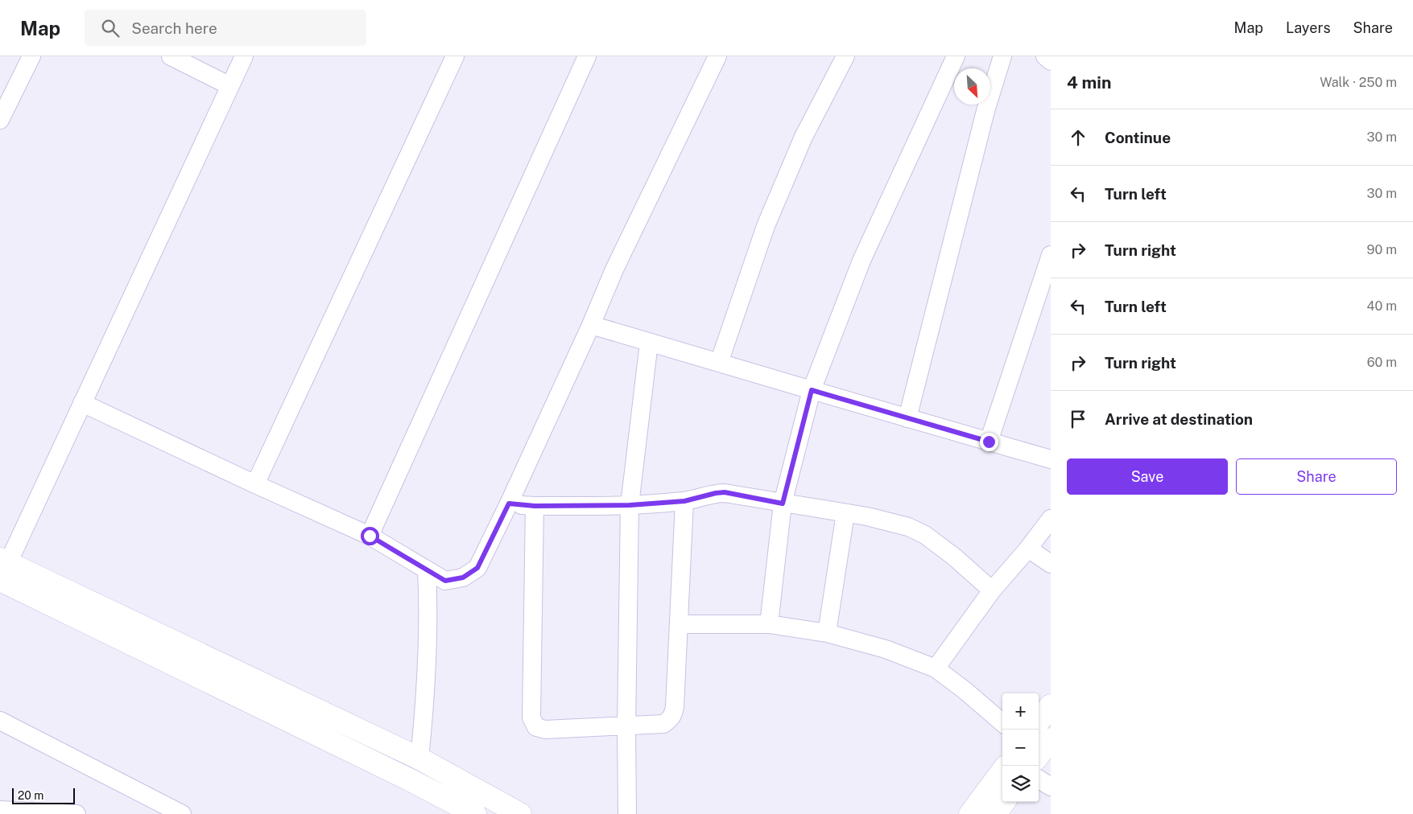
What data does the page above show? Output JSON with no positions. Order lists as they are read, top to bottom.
{
  "scale_bar": "20 m",
  "north": "bottom right",
  "page": {
    "header": "Map",
    "search": "Search here",
    "nav": ["Map", "Layers", "Share"],
    "heading": ["4 min", "Walk · 250 m"],
    "list": [
      ["Continue", "30 m"],
      ["Turn left", "30 m"],
      ["Turn right", "90 m"],
      ["Turn left", "40 m"],
      ["Turn right", "60 m"],
      "Arrive at destination"
    ],
    "buttons": ["Save", "Share"],
    "map_buttons": ["+", "−"],
    "scale": "20 m"
  }
}
